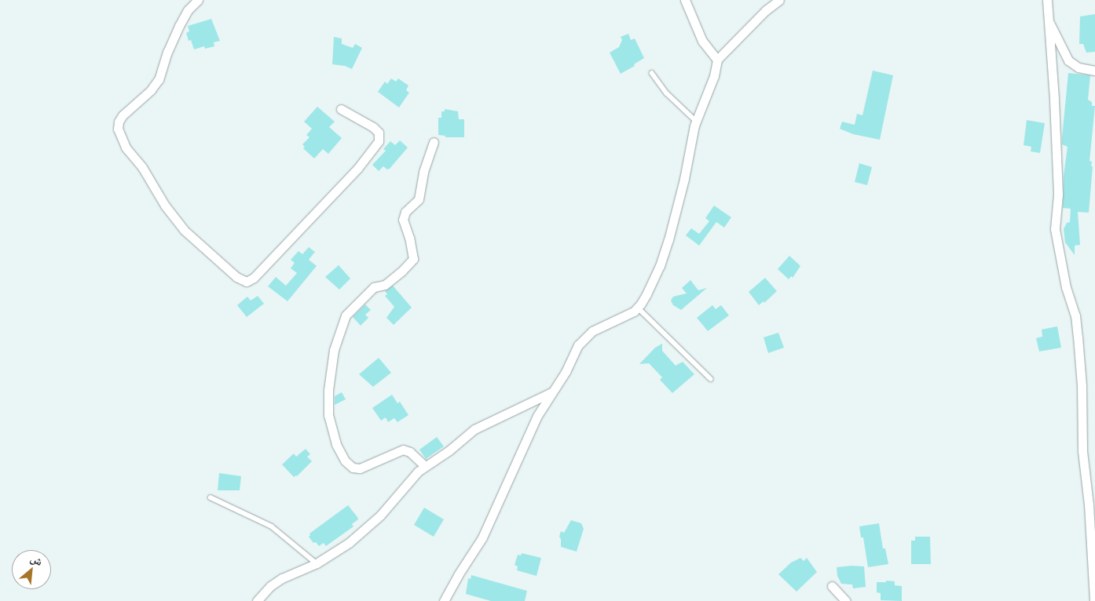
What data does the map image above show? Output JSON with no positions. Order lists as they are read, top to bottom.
{
  "north": "top right"
}
